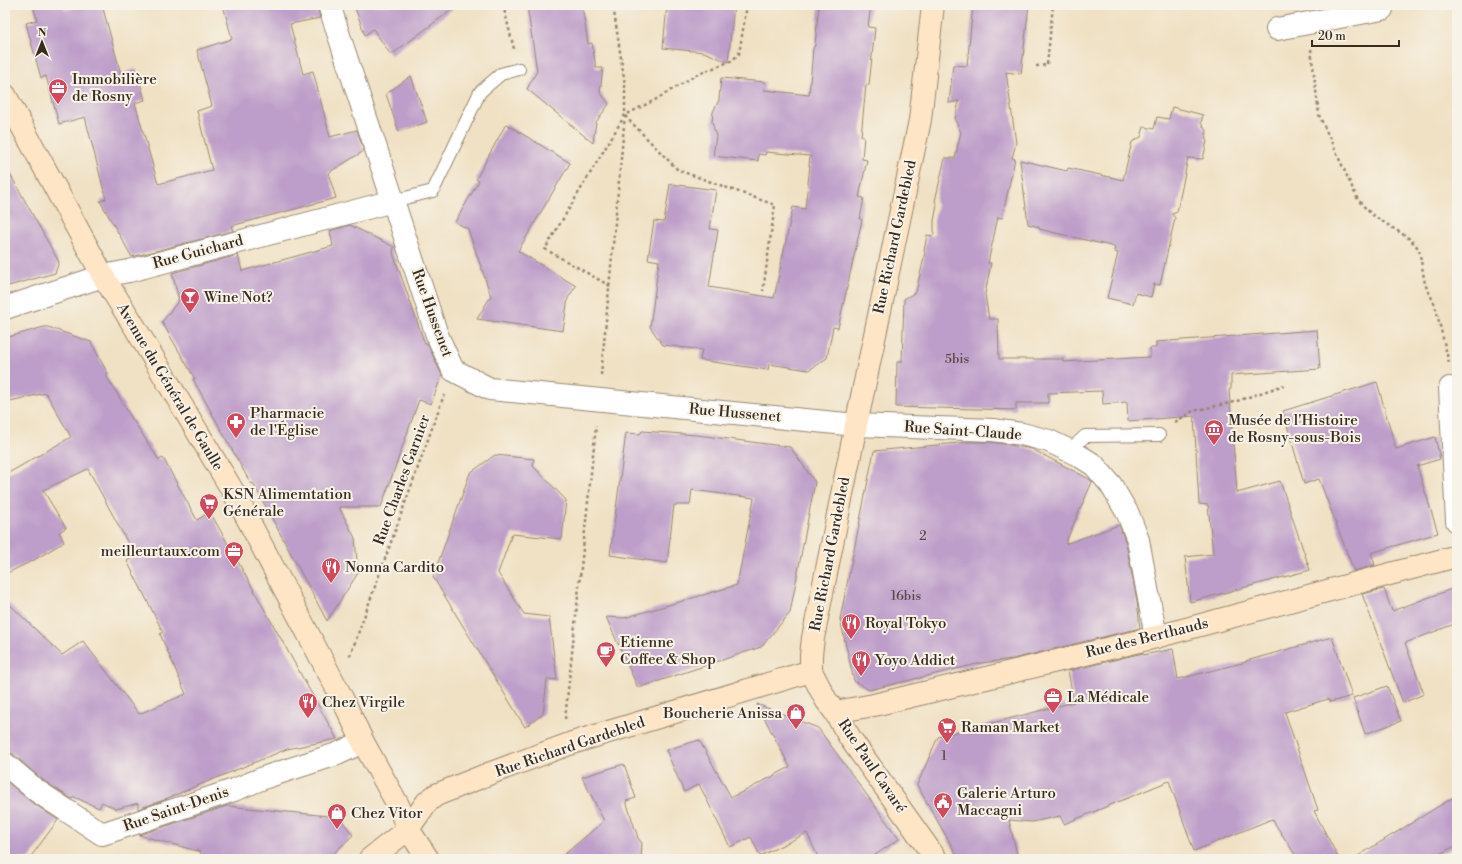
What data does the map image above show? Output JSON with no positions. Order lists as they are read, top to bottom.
{
  "streets": {
    "main road": [
      "Rue Richard Gardebled",
      "Avenue du Général de Gaulle",
      "Rue des Berthauds",
      "Rue Paul Cavaré"
    ],
    "street": [
      "Rue Guichard",
      "Rue Hussenet",
      "Rue Saint-Claude",
      "Rue Saint-Denis"
    ],
    "path": ["Rue Charles Garnier"]
  },
  "crossings": [
    ["Rue Richard Gardebled", "Rue Hussenet"],
    ["Rue Richard Gardebled", "Avenue du Général de Gaulle"],
    ["Rue Richard Gardebled", "Rue Saint-Claude"],
    ["Rue Richard Gardebled", "Rue Paul Cavaré"],
    ["Rue Guichard", "Rue Hussenet"],
    ["Rue Guichard", "Avenue du Général de Gaulle"],
    ["Rue Hussenet", "Rue Saint-Claude"],
    ["Rue Hussenet", "Rue Charles Garnier"],
    ["Avenue du Général de Gaulle", "Rue Charles Garnier"],
    ["Avenue du Général de Gaulle", "Rue Saint-Denis"],
    ["Rue Saint-Claude", "Rue des Berthauds"],
    ["Rue des Berthauds", "Rue Paul Cavaré"]
  ],
  "places": {
    "office": ["Immobilière de Rosny", "meilleurtaux.com", "La Médicale"],
    "bar": ["Wine Not?"],
    "pharmacy": ["Pharmacie de l'Église"],
    "museum": ["Musée de l'Histoire de Rosny-sous-Bois"],
    "supermarket": ["KSN Alimemtation Générale", "Raman Market"],
    "restaurant": [
      "Nonna Cardito",
      "Royal Tokyo",
      "Yoyo Addict",
      "Chez Virgile"
    ],
    "cafe": ["Etienne Coffee & Shop"],
    "shop": ["Boucherie Anissa", "Chez Vitor"],
    "public building": ["Galerie Arturo Maccagni"]
  },
  "house_numbers": [
    "5bis",
    "2",
    "16bis",
    "1"
  ],
  "scale_bar": "20 m",
  "north": "top"
}
